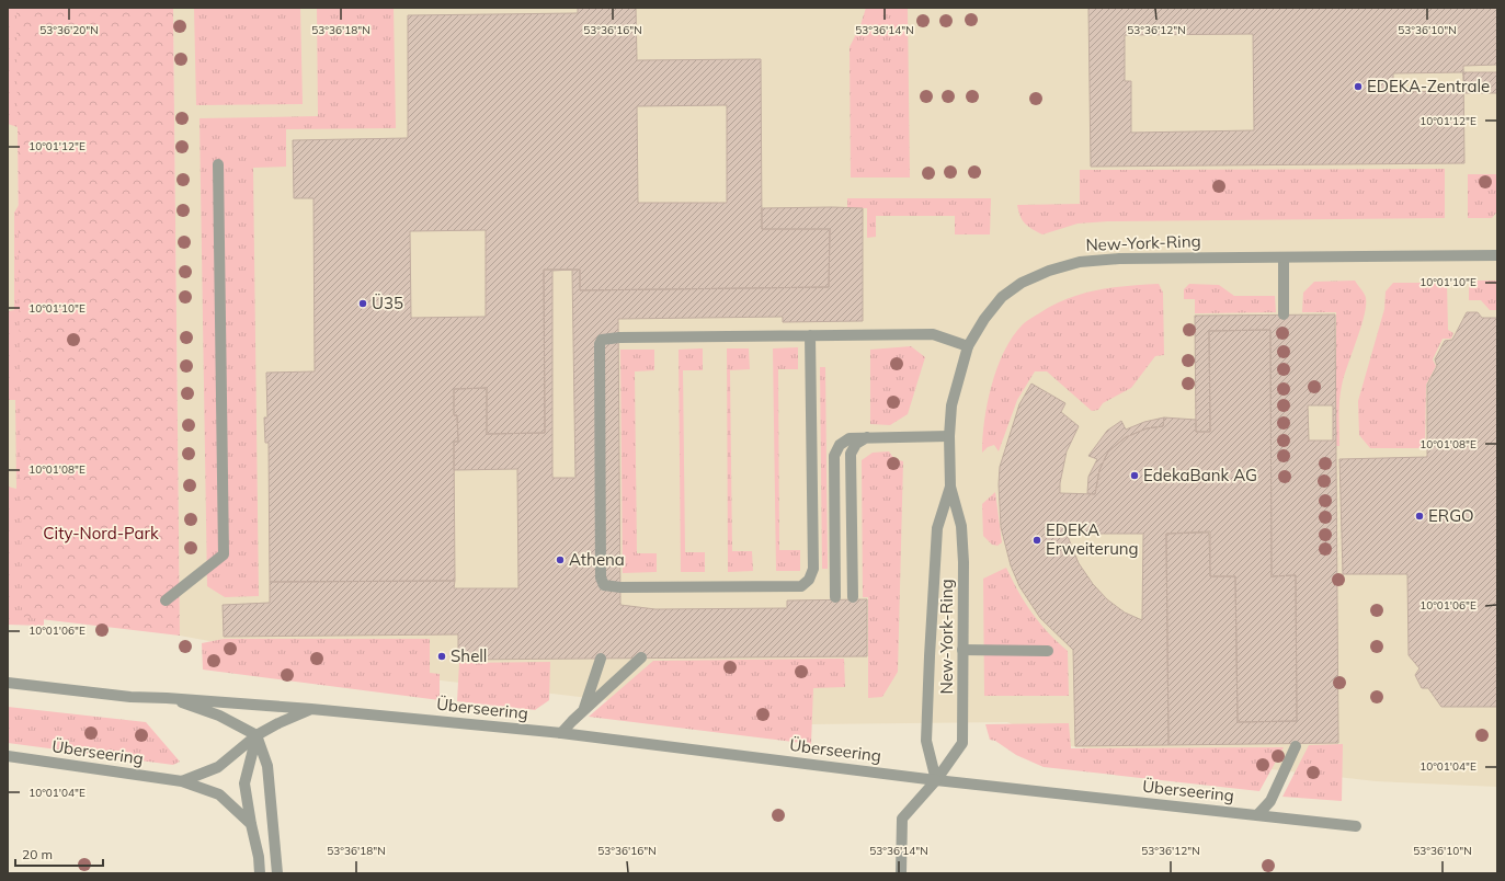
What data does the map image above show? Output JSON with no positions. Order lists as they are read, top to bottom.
{
  "streets": {
    "street": ["New-York-Ring", "Überseering"]
  },
  "crossings": [
    ["New-York-Ring", "Überseering"]
  ],
  "parks": ["City-Nord-Park"],
  "places": [
    "EDEKA-Zentrale",
    "Ü35",
    "EdekaBank AG",
    "ERGO",
    "EDEKA Erweiterung",
    "Athena",
    "Shell"
  ],
  "scale_bar": "20 m",
  "coordinates": [
    "53°36'20\"N",
    "53°36'18\"N",
    "53°36'16\"N",
    "53°36'14\"N",
    "53°36'12\"N",
    "53°36'10\"N",
    "10°01'12\"E",
    "10°01'10\"E",
    "10°01'08\"E",
    "10°01'06\"E",
    "10°01'04\"E"
  ]
}
